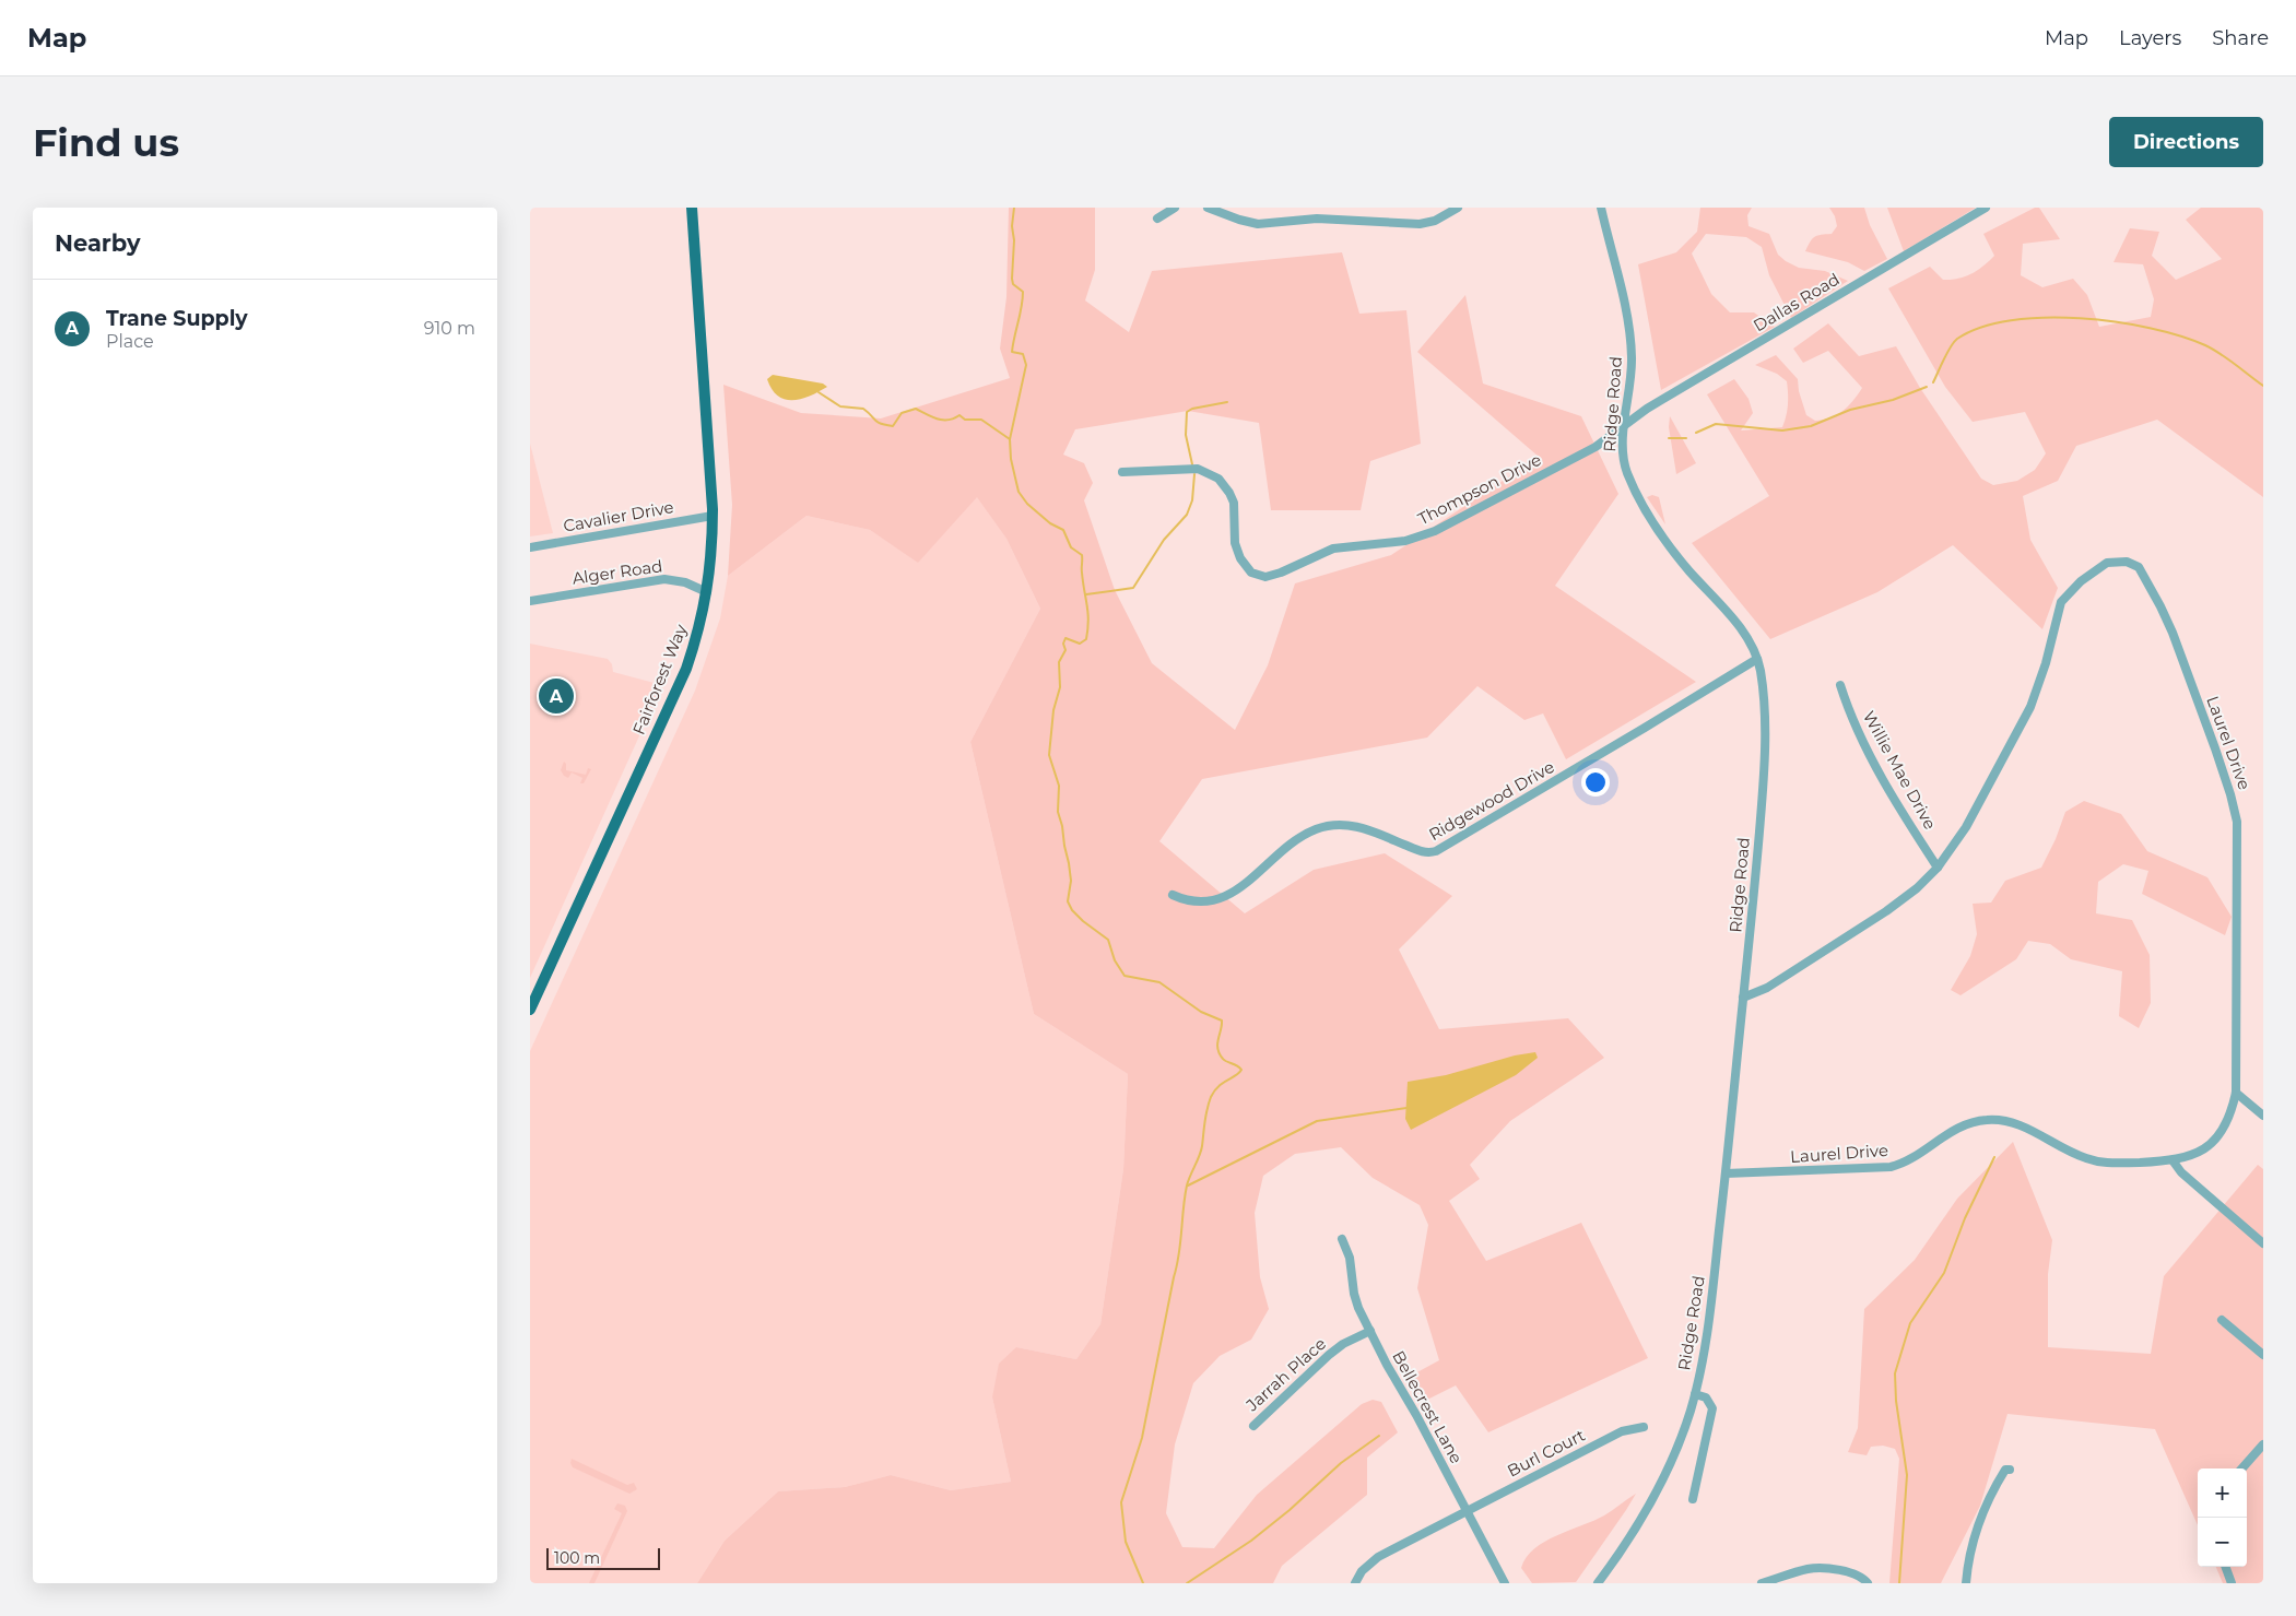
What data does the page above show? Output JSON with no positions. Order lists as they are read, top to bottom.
{
  "streets": {
    "main road": ["Fairforest Way"],
    "street": [
      "Dallas Road",
      "Ridge Road",
      "Thompson Drive",
      "Cavalier Drive",
      "Alger Road",
      "Laurel Drive",
      "Willie Mae Drive",
      "Ridgewood Drive",
      "Jarrah Place",
      "Bellecrest Lane",
      "Burl Court"
    ]
  },
  "crossings": [
    ["Dallas Road", "Ridge Road"],
    ["Dallas Road", "Thompson Drive"],
    ["Ridge Road", "Thompson Drive"],
    ["Ridge Road", "Laurel Drive"],
    ["Ridge Road", "Ridgewood Drive"],
    ["Cavalier Drive", "Fairforest Way"],
    ["Alger Road", "Fairforest Way"],
    ["Laurel Drive", "Willie Mae Drive"],
    ["Jarrah Place", "Bellecrest Lane"],
    ["Bellecrest Lane", "Burl Court"]
  ],
  "scale_bar": "100 m",
  "page": {
    "header": "Map",
    "nav": ["Map", "Layers", "Share"],
    "buttons": "Directions",
    "title": "Find us",
    "heading": "Nearby",
    "list": [
      {
        "mark": "A",
        "name": "Trane Supply",
        "note": "Place",
        "value": "910 m"
      }
    ],
    "pins": "A",
    "map_buttons": ["+", "−"],
    "scale": "100 m"
  }
}
